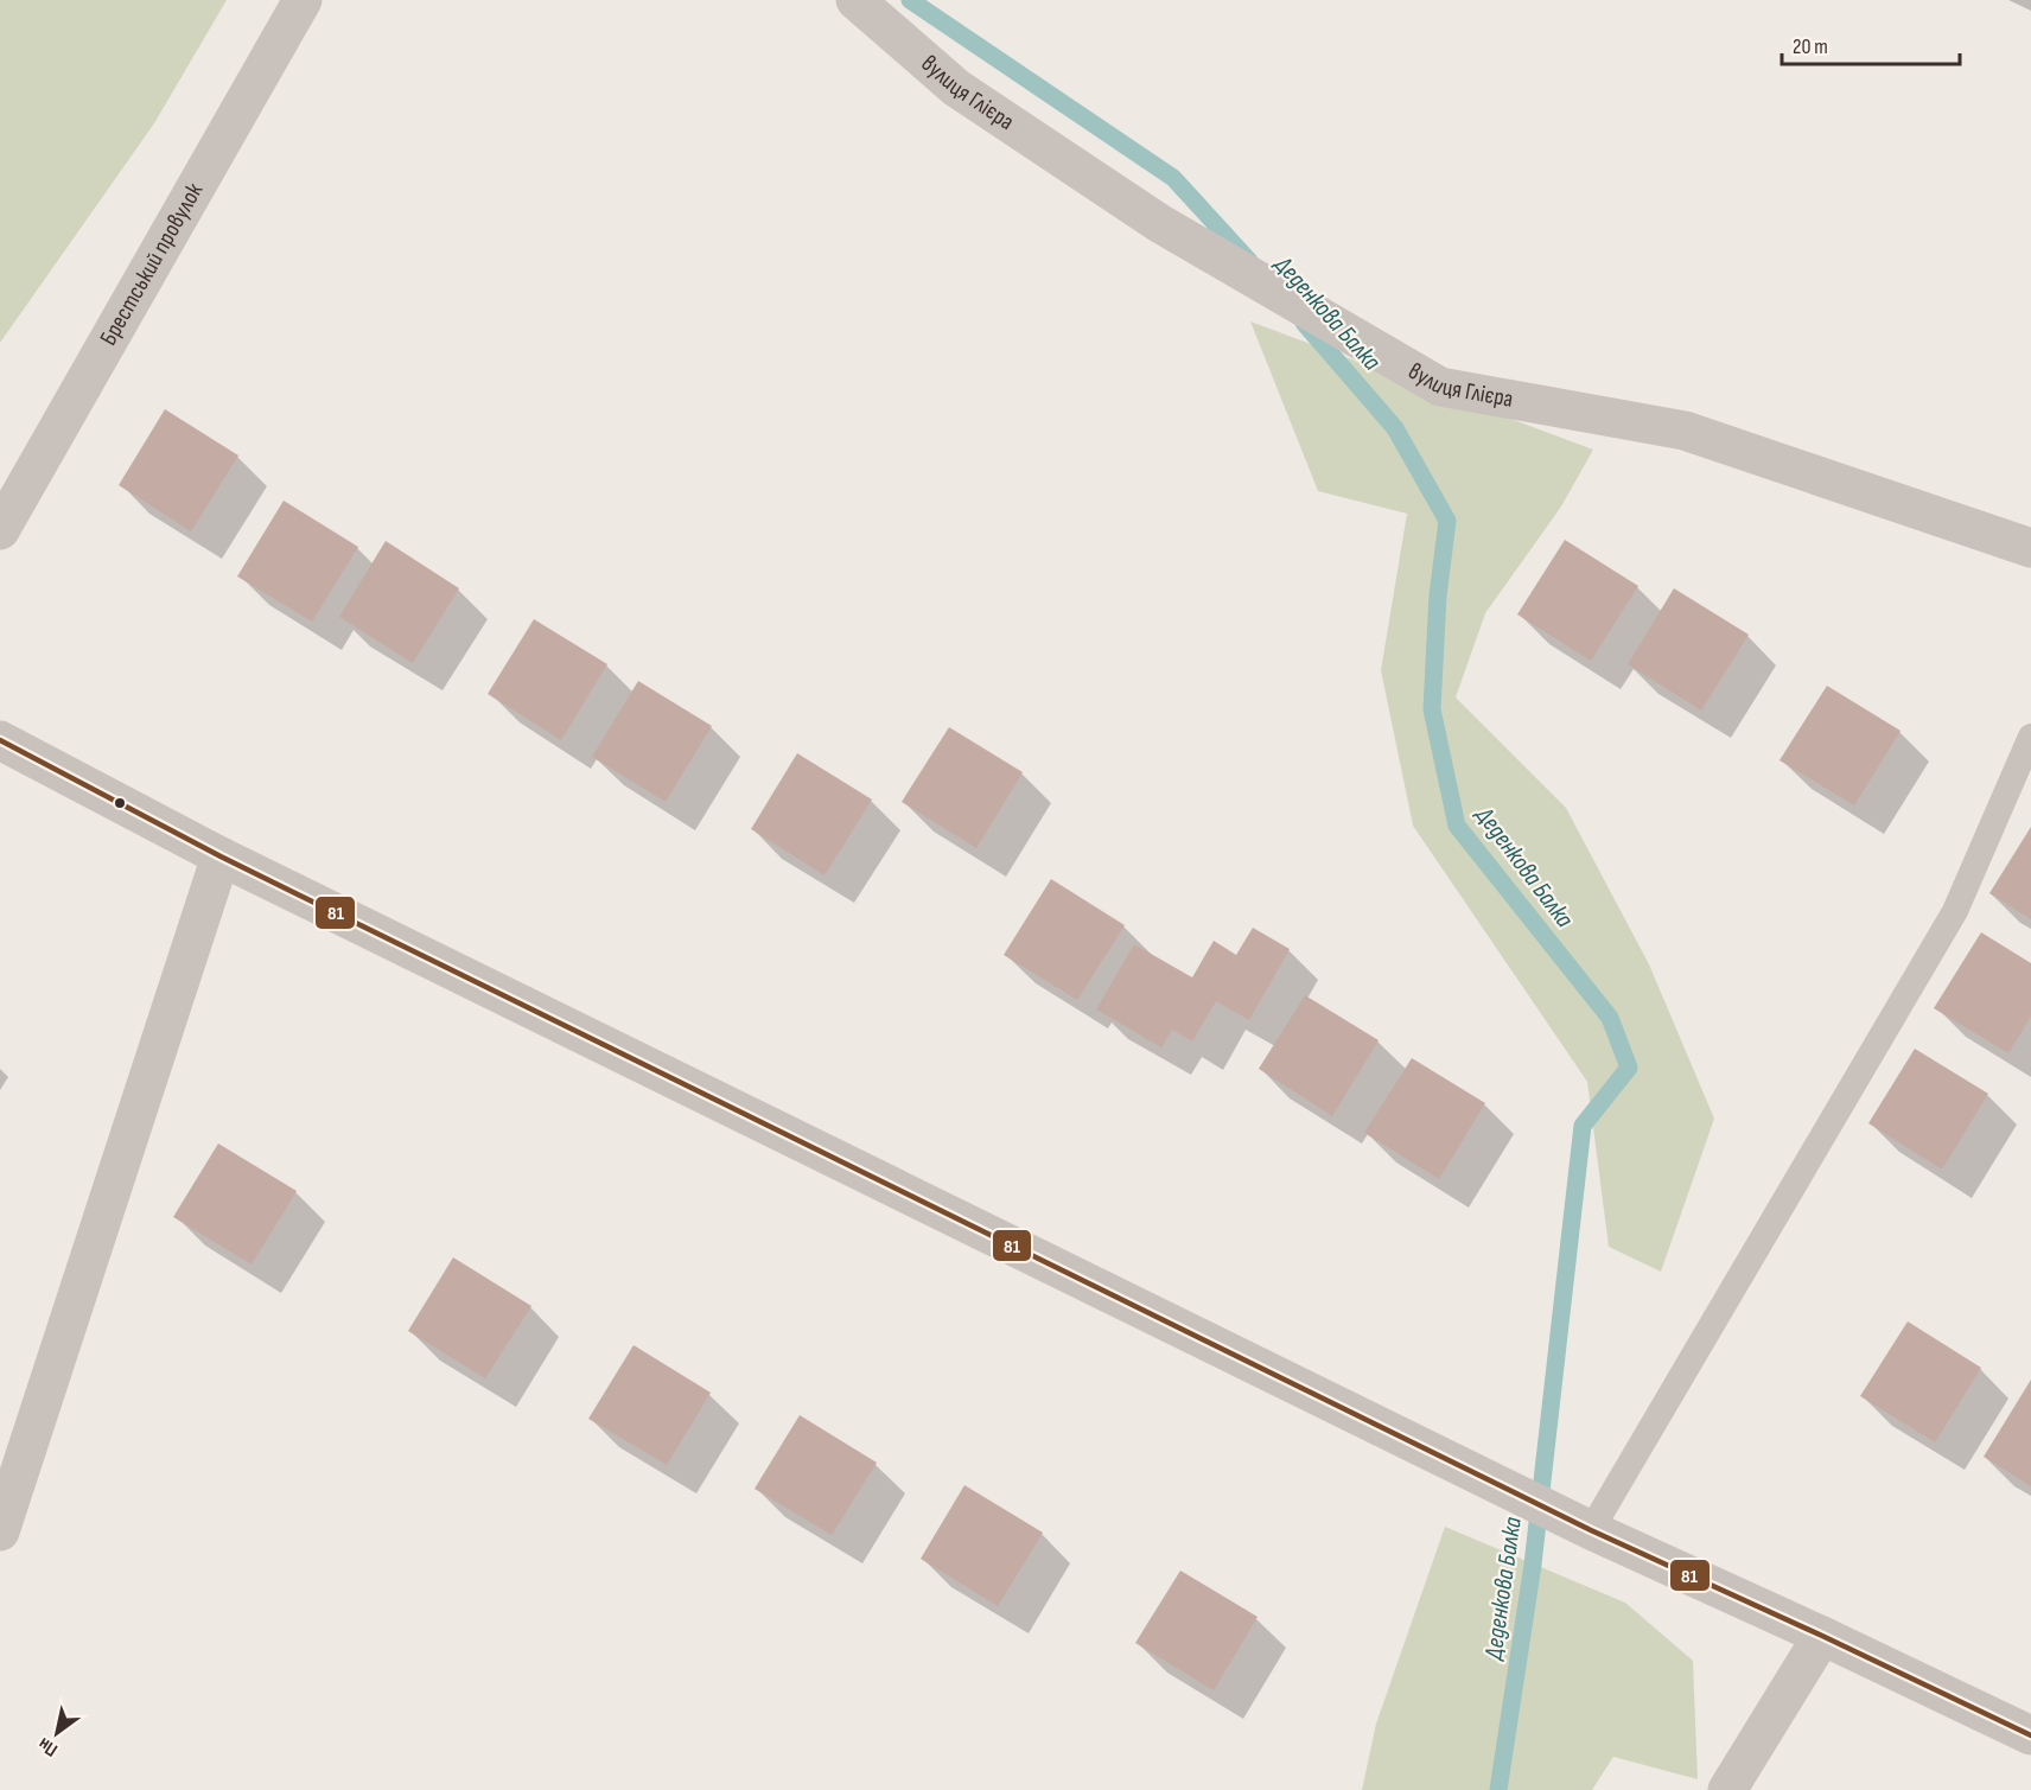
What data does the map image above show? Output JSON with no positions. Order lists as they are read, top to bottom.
{
  "streets": {
    "street": ["вулиця Глієра", "Брестський провулок"]
  },
  "water": ["Деденкова Балка"],
  "lines": ["transit line 81"],
  "scale_bar": "20 m",
  "north": "bottom left"
}
